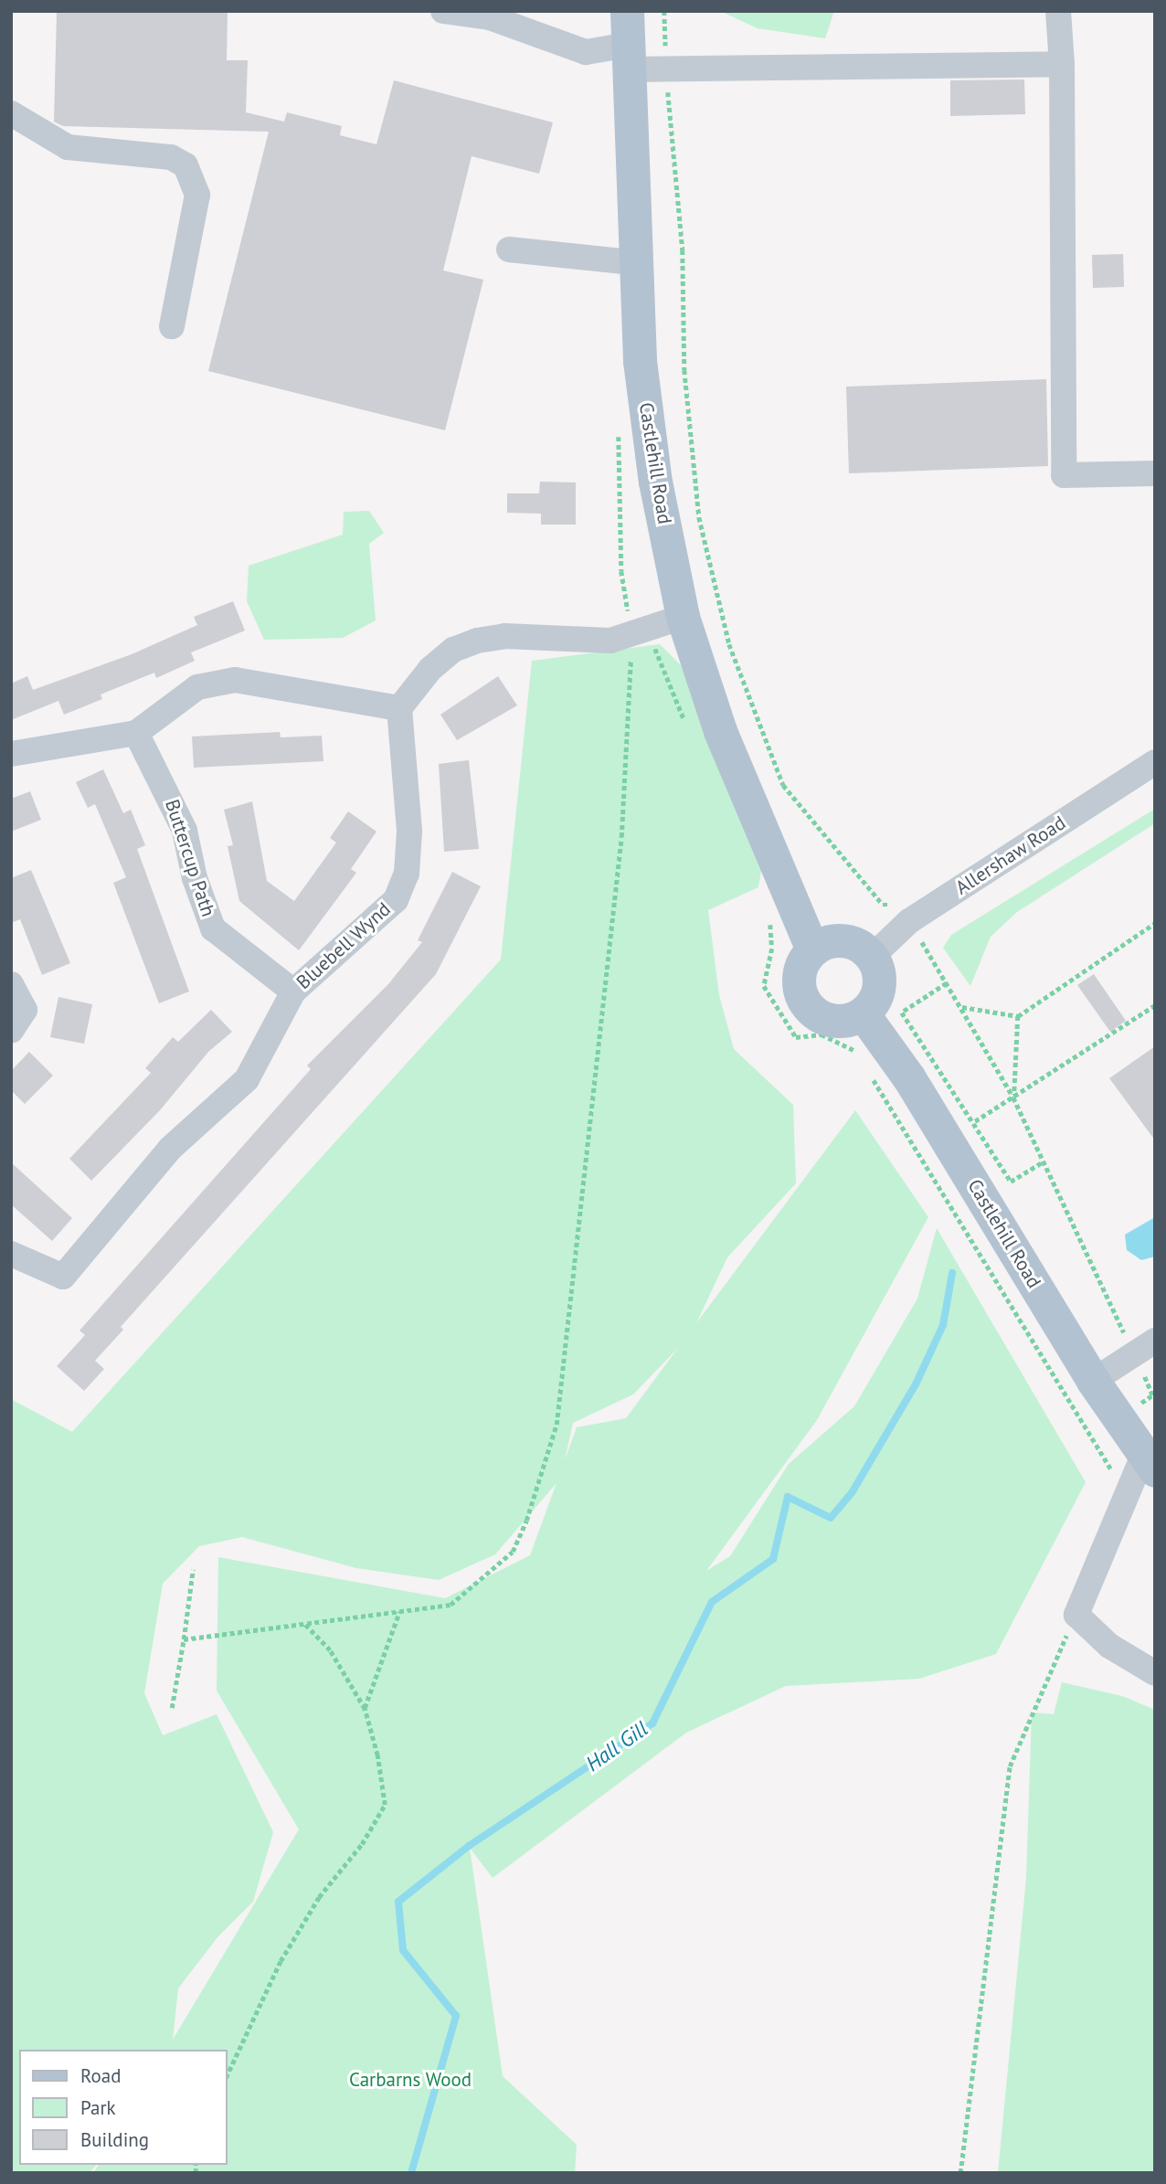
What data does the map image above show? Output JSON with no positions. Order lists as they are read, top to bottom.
{
  "streets": {
    "main road": ["Castlehill Road"],
    "street": ["Allershaw Road", "Buttercup Path", "Bluebell Wynd"]
  },
  "crossings": [
    ["Castlehill Road", "Allershaw Road"],
    ["Buttercup Path", "Bluebell Wynd"]
  ],
  "water": ["Hall Gill"],
  "parks": ["Carbarns Wood"],
  "legend": ["Road", "Park", "Building"]
}
